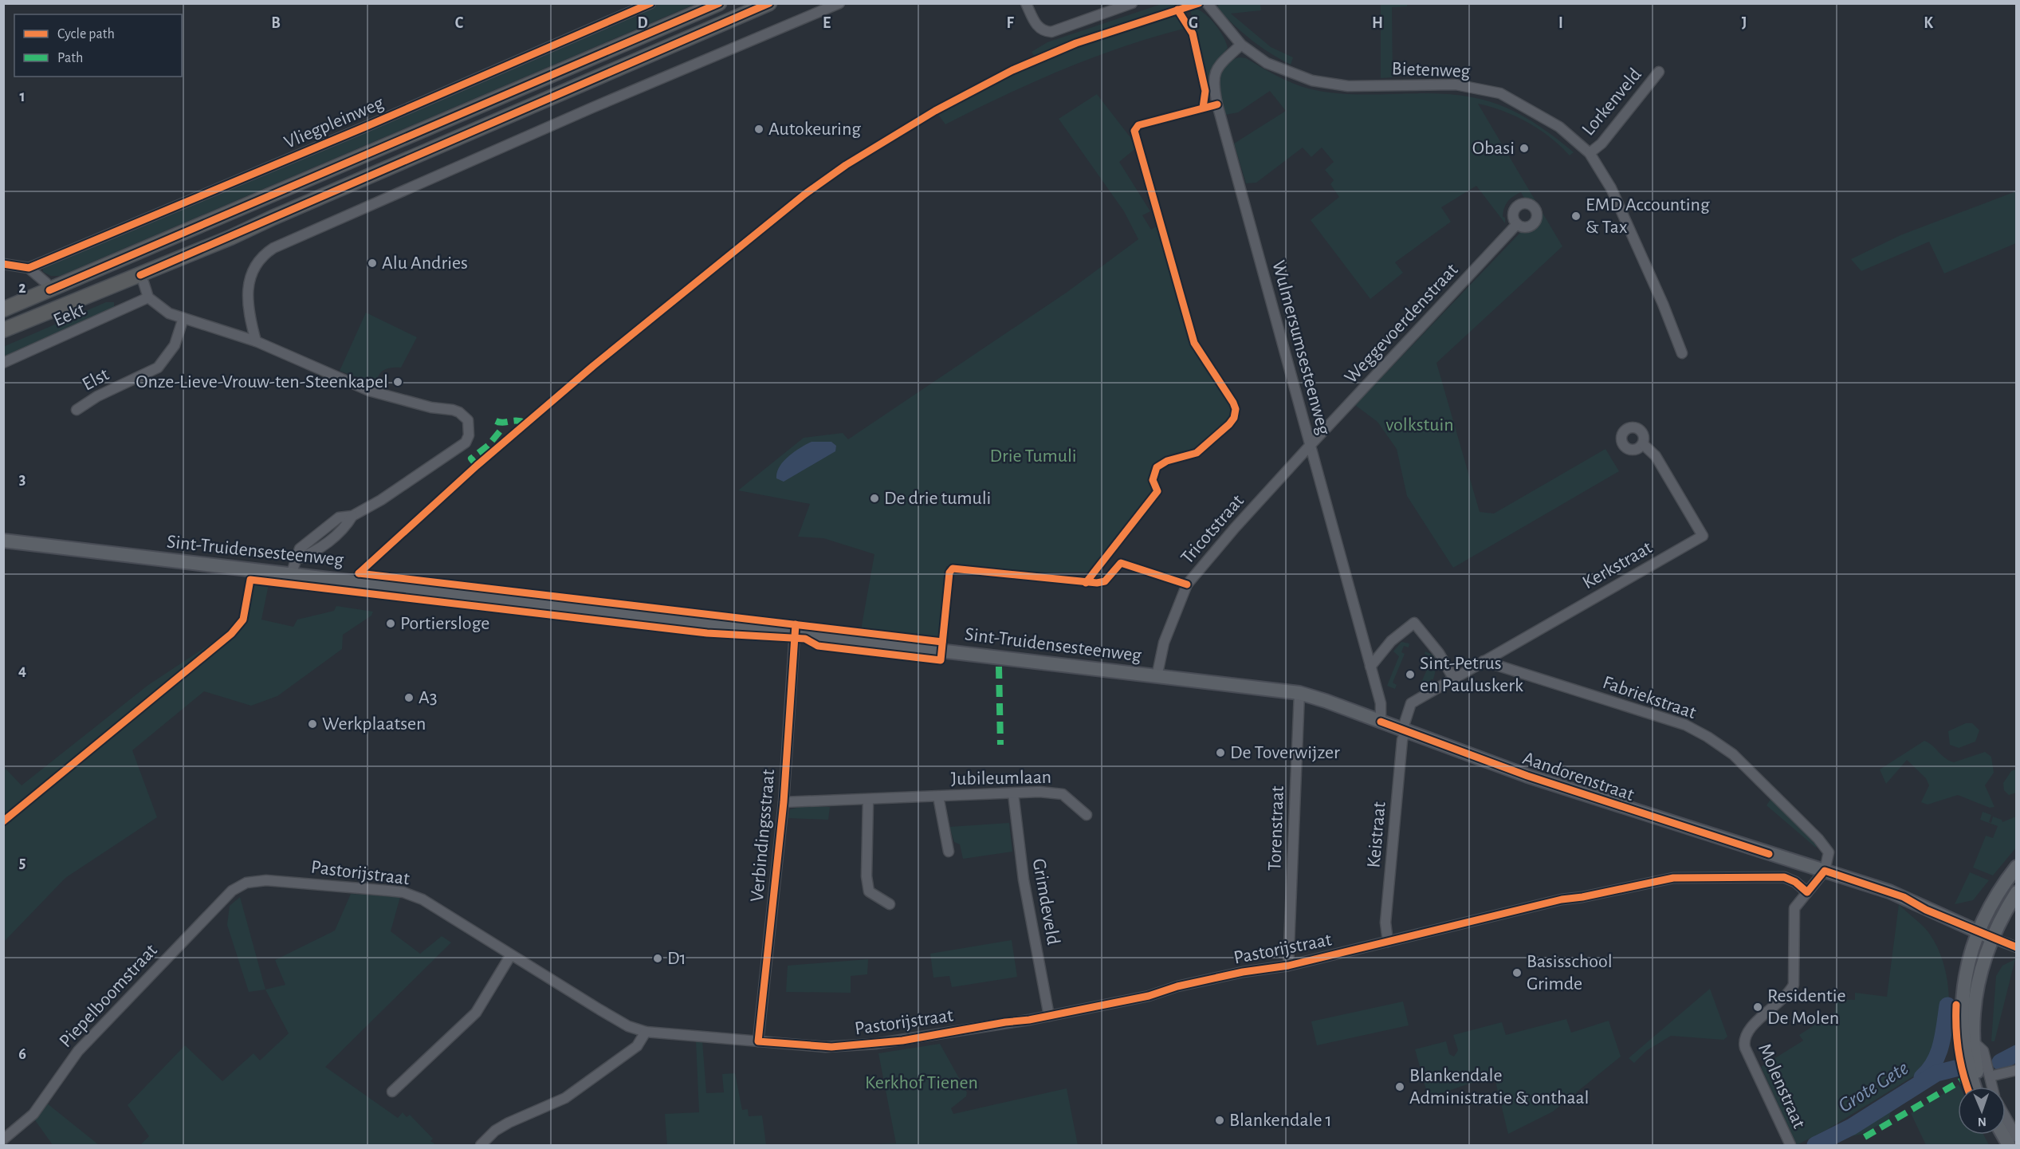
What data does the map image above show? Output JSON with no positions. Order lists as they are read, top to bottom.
{
  "streets": {
    "main road": ["Sint-Truidensesteenweg", "Aandorenstraat"],
    "street": [
      "Bietenweg",
      "Lorkenveld",
      "Vliegpleinweg",
      "Eekt",
      "Weggevoerdenstraat",
      "Wulmersumsesteenweg",
      "Elst",
      "Tricotstraat",
      "Kerkstraat",
      "Fabriekstraat",
      "Jubileumlaan",
      "Torenstraat",
      "Keistraat",
      "Verbindingsstraat",
      "Pastorijstraat",
      "Grimdeveld",
      "Piepelboomstraat",
      "Molenstraat"
    ]
  },
  "crossings": [
    ["Bietenweg", "Lorkenveld"],
    ["Bietenweg", "Wulmersumsesteenweg"],
    ["Weggevoerdenstraat", "Wulmersumsesteenweg"],
    ["Weggevoerdenstraat", "Tricotstraat"],
    ["Wulmersumsesteenweg", "Tricotstraat"],
    ["Wulmersumsesteenweg", "Sint-Truidensesteenweg"],
    ["Wulmersumsesteenweg", "Aandorenstraat"],
    ["Tricotstraat", "Sint-Truidensesteenweg"],
    ["Sint-Truidensesteenweg", "Aandorenstraat"],
    ["Sint-Truidensesteenweg", "Torenstraat"],
    ["Sint-Truidensesteenweg", "Verbindingsstraat"],
    ["Kerkstraat", "Fabriekstraat"],
    ["Kerkstraat", "Aandorenstraat"],
    ["Kerkstraat", "Keistraat"],
    ["Fabriekstraat", "Aandorenstraat"],
    ["Fabriekstraat", "Molenstraat"],
    ["Aandorenstraat", "Keistraat"],
    ["Aandorenstraat", "Molenstraat"],
    ["Jubileumlaan", "Verbindingsstraat"],
    ["Jubileumlaan", "Grimdeveld"],
    ["Torenstraat", "Pastorijstraat"],
    ["Keistraat", "Pastorijstraat"],
    ["Verbindingsstraat", "Pastorijstraat"],
    ["Pastorijstraat", "Grimdeveld"],
    ["Pastorijstraat", "Piepelboomstraat"],
    ["Pastorijstraat", "Molenstraat"]
  ],
  "water": ["Grote Gete"],
  "parks": ["volkstuin", "Drie Tumuli", "Kerkhof Tienen"],
  "places": [
    "Autokeuring",
    "Obasi",
    "EMD Accounting & Tax",
    "Alu Andries",
    "Onze-Lieve-Vrouw-ten-Steenkapel",
    "De drie tumuli",
    "Portiersloge",
    "Sint-Petrus en Pauluskerk",
    "A3",
    "Werkplaatsen",
    "De Toverwijzer",
    "D1",
    "Basisschool Grimde",
    "Residentie De Molen",
    "Blankendale Administratie & onthaal",
    "Blankendale 1"
  ],
  "legend": ["Cycle path", "Path"],
  "north": "bottom",
  "grid": {
    "columns": [
      "B",
      "C",
      "D",
      "E",
      "F",
      "G",
      "H",
      "I",
      "J",
      "K"
    ],
    "rows": [
      "1",
      "2",
      "3",
      "4",
      "5",
      "6"
    ]
  }
}
